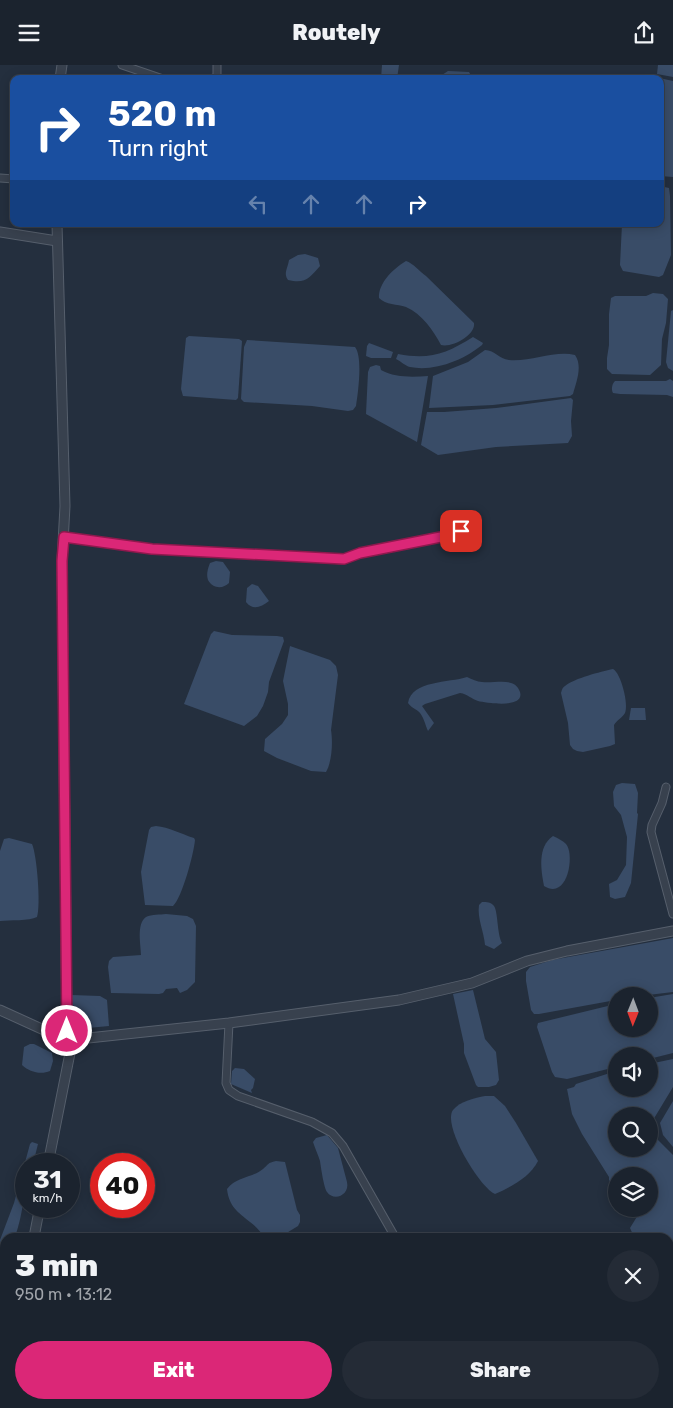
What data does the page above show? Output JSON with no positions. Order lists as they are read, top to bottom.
{
  "north": "bottom",
  "page": {
    "header": "Routely",
    "turn": ["520 m", "Turn right"],
    "speed": "31 km/h",
    "limit": "40",
    "heading": ["3 min", "950 m · 13:12"],
    "buttons": ["Exit", "Share"]
  }
}
